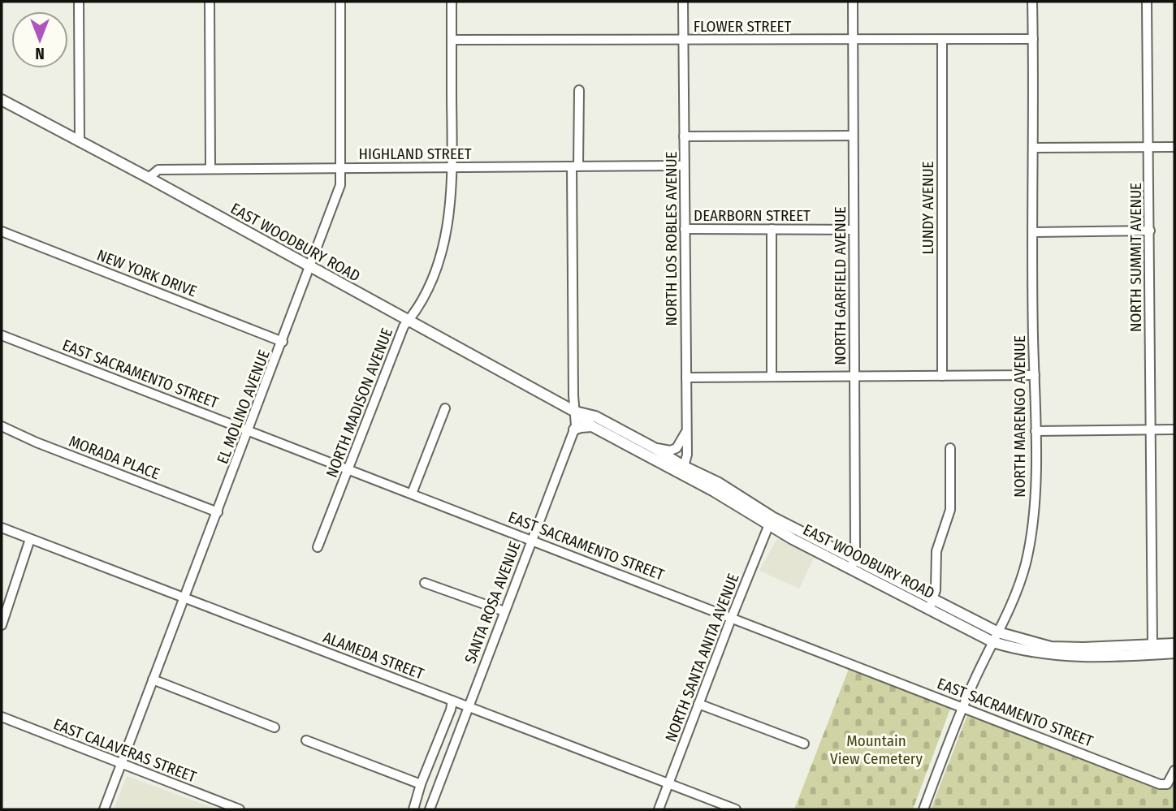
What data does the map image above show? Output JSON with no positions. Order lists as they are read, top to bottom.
{
  "streets": {
    "main road": ["EAST WOODBURY ROAD"],
    "street": [
      "FLOWER STREET",
      "HIGHLAND STREET",
      "LUNDY AVENUE",
      "DEARBORN STREET",
      "NORTH LOS ROBLES AVENUE",
      "NORTH SUMMIT AVENUE",
      "NEW YORK DRIVE",
      "NORTH GARFIELD AVENUE",
      "EAST SACRAMENTO STREET",
      "NORTH MADISON AVENUE",
      "EL MOLINO AVENUE",
      "NORTH MARENGO AVENUE",
      "MORADA PLACE",
      "SANTA ROSA AVENUE",
      "ALAMEDA STREET",
      "NORTH SANTA ANITA AVENUE",
      "EAST CALAVERAS STREET"
    ]
  },
  "crossings": [
    ["FLOWER STREET", "LUNDY AVENUE"],
    ["FLOWER STREET", "NORTH LOS ROBLES AVENUE"],
    ["FLOWER STREET", "NORTH GARFIELD AVENUE"],
    ["FLOWER STREET", "NORTH MADISON AVENUE"],
    ["FLOWER STREET", "NORTH MARENGO AVENUE"],
    ["HIGHLAND STREET", "NORTH LOS ROBLES AVENUE"],
    ["HIGHLAND STREET", "EAST WOODBURY ROAD"],
    ["HIGHLAND STREET", "NORTH MADISON AVENUE"],
    ["HIGHLAND STREET", "EL MOLINO AVENUE"],
    ["HIGHLAND STREET", "SANTA ROSA AVENUE"],
    ["DEARBORN STREET", "NORTH LOS ROBLES AVENUE"],
    ["DEARBORN STREET", "NORTH GARFIELD AVENUE"],
    ["NORTH LOS ROBLES AVENUE", "EAST WOODBURY ROAD"],
    ["EAST WOODBURY ROAD", "NORTH SUMMIT AVENUE"],
    ["EAST WOODBURY ROAD", "NORTH GARFIELD AVENUE"],
    ["EAST WOODBURY ROAD", "NORTH MADISON AVENUE"],
    ["EAST WOODBURY ROAD", "EL MOLINO AVENUE"],
    ["EAST WOODBURY ROAD", "NORTH MARENGO AVENUE"],
    ["EAST WOODBURY ROAD", "SANTA ROSA AVENUE"],
    ["EAST WOODBURY ROAD", "NORTH SANTA ANITA AVENUE"],
    ["NEW YORK DRIVE", "EL MOLINO AVENUE"],
    ["EAST SACRAMENTO STREET", "NORTH MADISON AVENUE"],
    ["EAST SACRAMENTO STREET", "EL MOLINO AVENUE"],
    ["EAST SACRAMENTO STREET", "NORTH MARENGO AVENUE"],
    ["EAST SACRAMENTO STREET", "SANTA ROSA AVENUE"],
    ["EAST SACRAMENTO STREET", "NORTH SANTA ANITA AVENUE"],
    ["EL MOLINO AVENUE", "MORADA PLACE"],
    ["EL MOLINO AVENUE", "ALAMEDA STREET"],
    ["EL MOLINO AVENUE", "EAST CALAVERAS STREET"],
    ["SANTA ROSA AVENUE", "ALAMEDA STREET"],
    ["ALAMEDA STREET", "NORTH SANTA ANITA AVENUE"]
  ],
  "parks": ["Mountain View Cemetery"],
  "north": "bottom"
}
